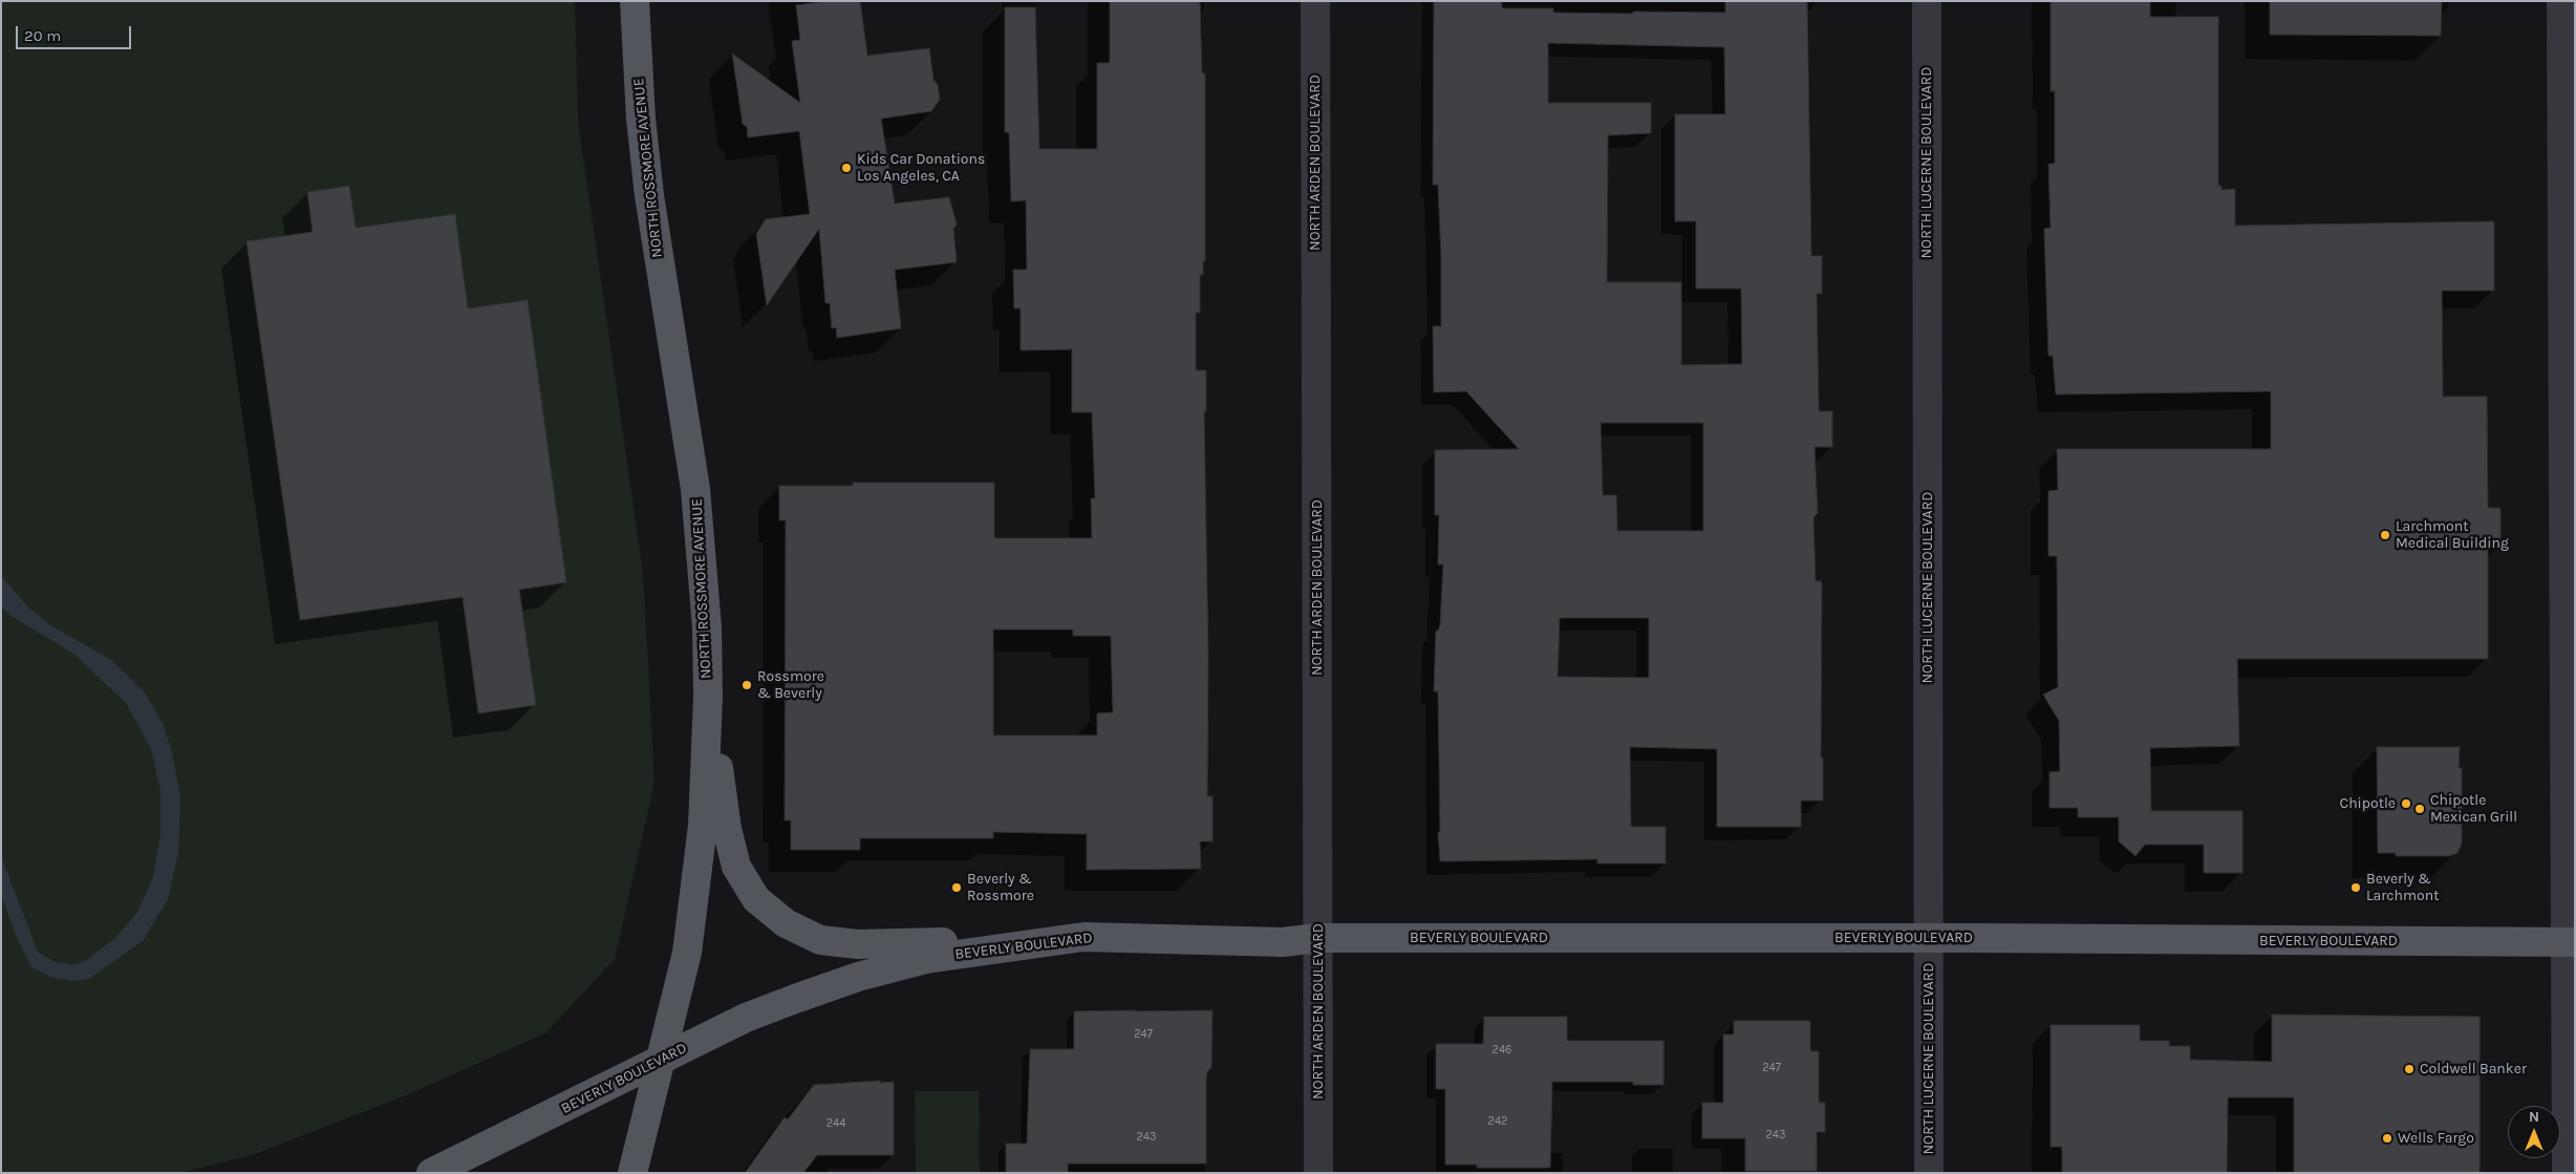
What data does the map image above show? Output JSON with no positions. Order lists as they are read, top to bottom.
{
  "streets": {
    "main road": ["NORTH ROSSMORE AVENUE", "BEVERLY BOULEVARD"],
    "street": ["NORTH ARDEN BOULEVARD", "NORTH LUCERNE BOULEVARD"]
  },
  "crossings": [
    ["NORTH ARDEN BOULEVARD", "BEVERLY BOULEVARD"],
    ["NORTH LUCERNE BOULEVARD", "BEVERLY BOULEVARD"],
    ["NORTH ROSSMORE AVENUE", "BEVERLY BOULEVARD"]
  ],
  "places": [
    "Kids Car Donations Los Angeles, CA",
    "Larchmont Medical Building",
    "Rossmore & Beverly",
    "Chipotle",
    "Chipotle Mexican Grill",
    "Beverly & Rossmore",
    "Beverly & Larchmont",
    "Coldwell Banker",
    "Wells Fargo"
  ],
  "house_numbers": [
    "247",
    "246",
    "247",
    "242",
    "244",
    "243",
    "243"
  ],
  "scale_bar": "20 m",
  "north": "top"
}
